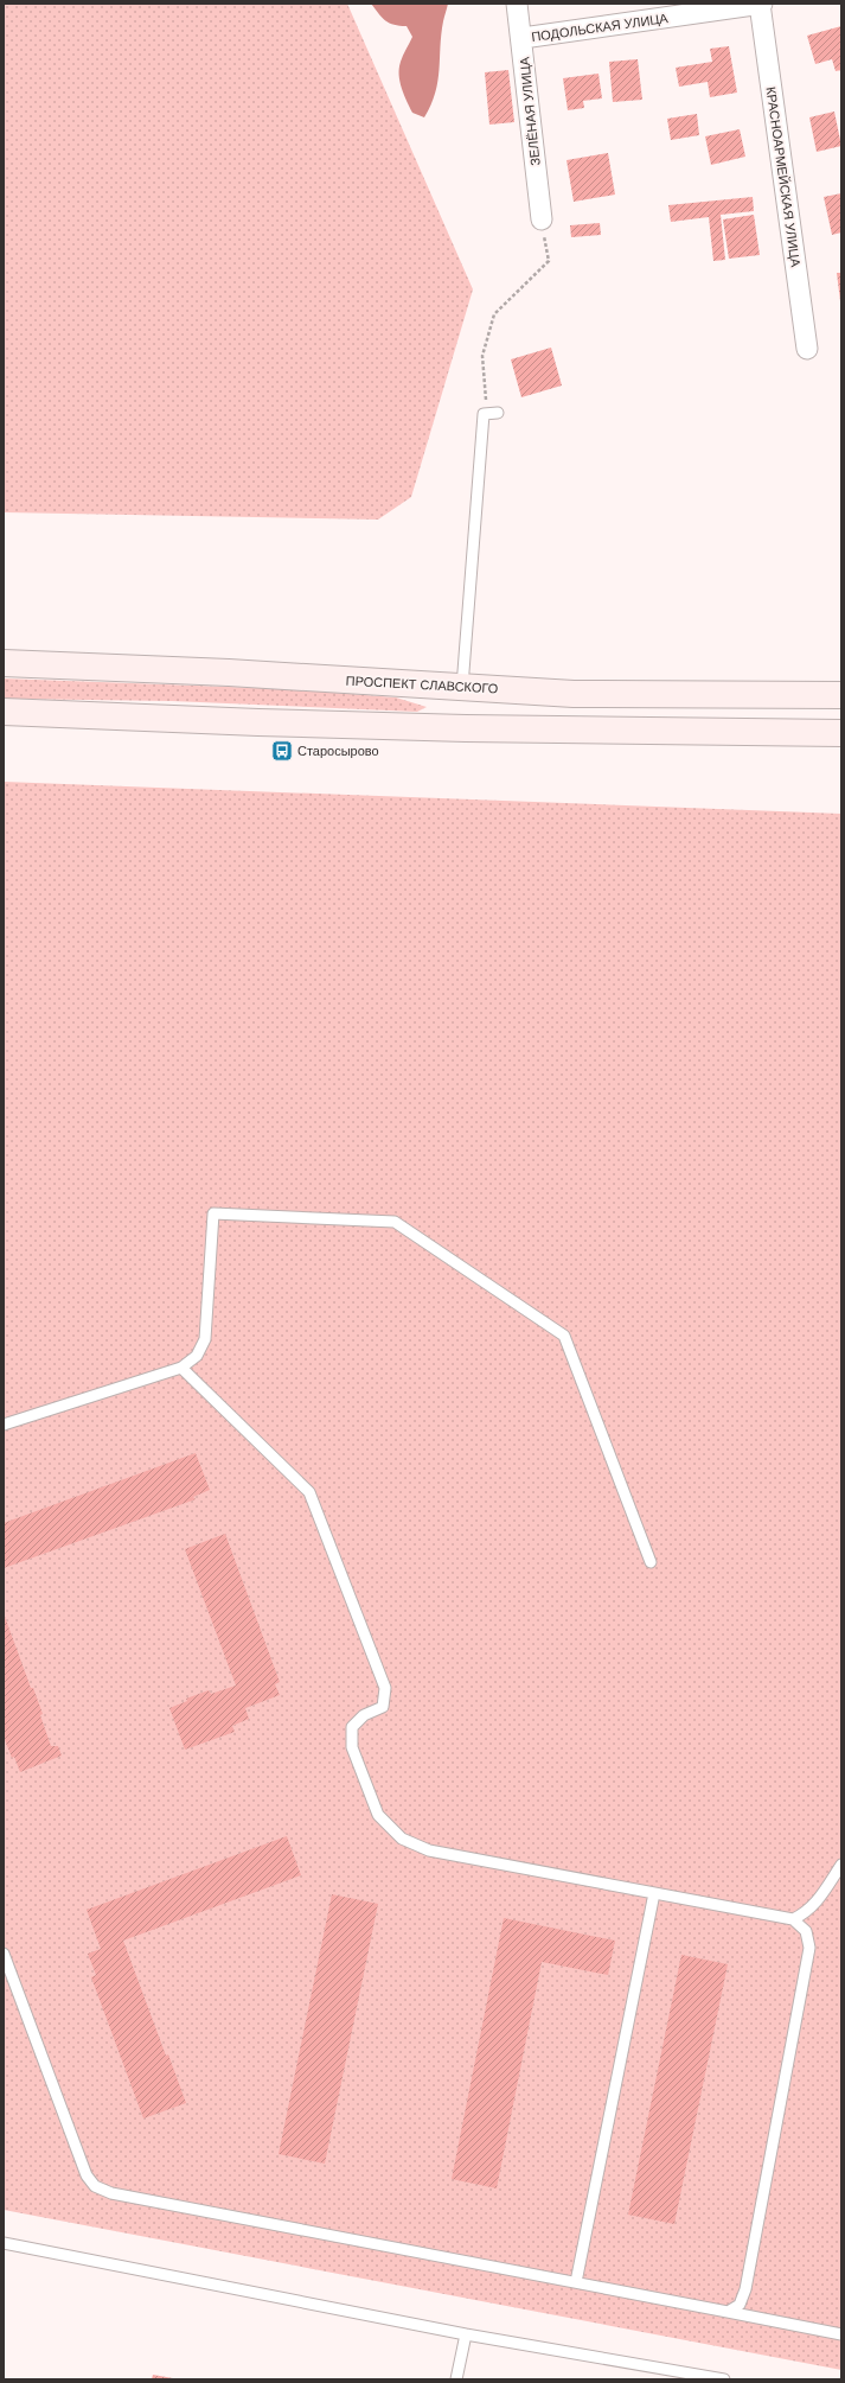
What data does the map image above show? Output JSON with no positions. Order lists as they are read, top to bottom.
{
  "streets": {
    "main road": ["ПРОСПЕКТ СЛАВСКОГО"],
    "street": ["ПОДОЛЬСКАЯ УЛИЦА", "ЗЕЛЁНАЯ УЛИЦА", "КРАСНОАРМЕЙСКАЯ УЛИЦА"]
  },
  "crossings": [
    ["ПОДОЛЬСКАЯ УЛИЦА", "ЗЕЛЁНАЯ УЛИЦА"],
    ["ПОДОЛЬСКАЯ УЛИЦА", "КРАСНОАРМЕЙСКАЯ УЛИЦА"]
  ],
  "places": {
    "bus stop": ["Старосырово"]
  }
}
